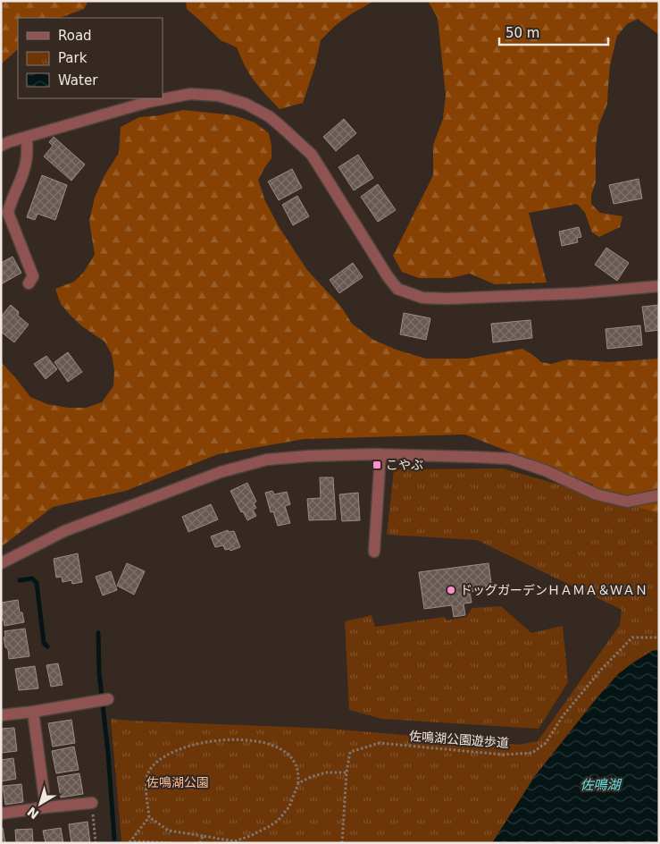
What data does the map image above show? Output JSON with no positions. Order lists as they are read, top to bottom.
{
  "streets": {
    "path": ["佐鳴湖公園遊歩道"]
  },
  "water": ["佐鳴湖"],
  "parks": ["佐鳴湖公園"],
  "places": {
    "transit": ["こやぶ"],
    "other": ["ドッグガーデンＨＡＭＡ＆ＷＡＮ"]
  },
  "legend": ["Road", "Park", "Water"],
  "scale_bar": "50 m",
  "north": "bottom left"
}
